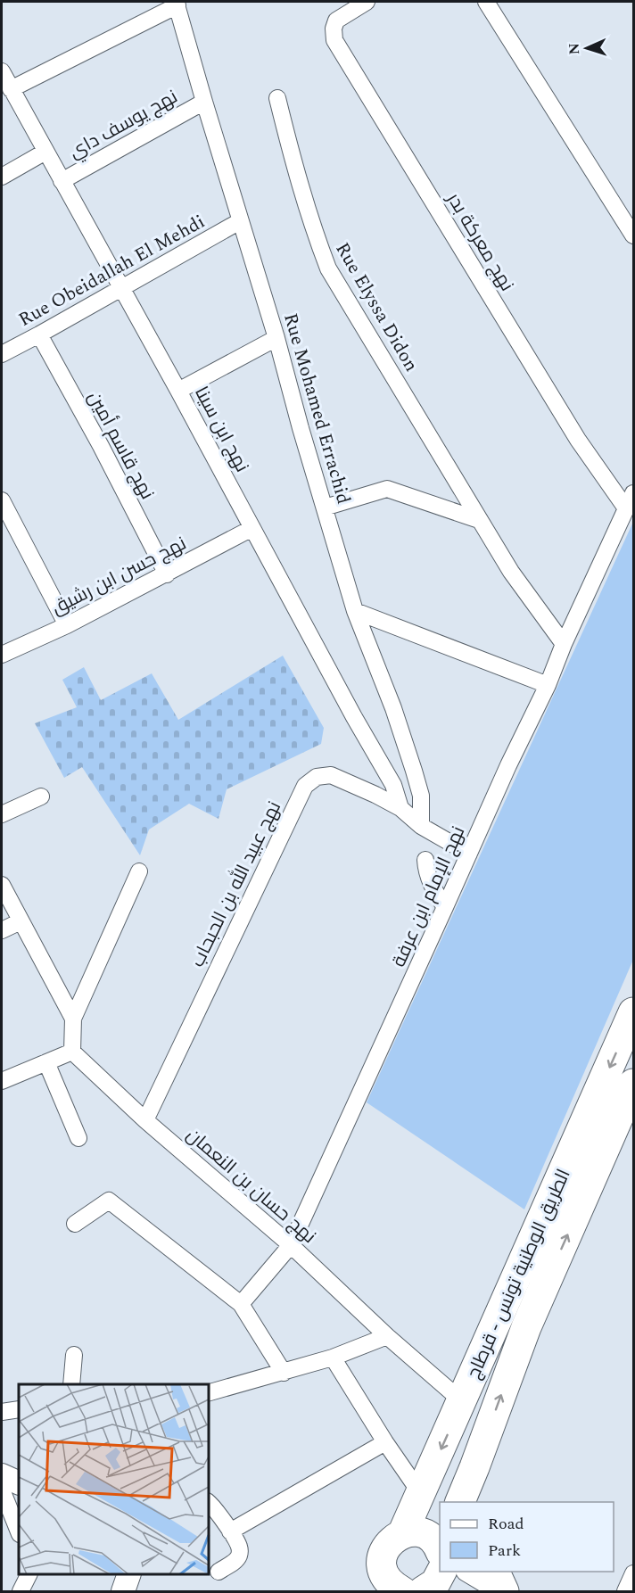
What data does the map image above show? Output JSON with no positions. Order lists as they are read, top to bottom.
{
  "streets": {
    "highway": ["الطريق الوطنية تونس - قرطاج"],
    "street": [
      "نهج يوسف داي",
      "نهج معركة بدر",
      "Rue Obeidallah El Mehdi",
      "Rue Elyssa Didon",
      "Rue Mohamed Errachid",
      "نهج ابن سينا",
      "نهج قاسم أمين",
      "نهج حسن ابن رشيق",
      "نهج عبيد الله بن الحبحاب",
      "نهج الإمام ابن عرفة",
      "نهج حسان بن النعمان"
    ]
  },
  "crossings": [
    ["نهج يوسف داي", "Rue Mohamed Errachid"],
    ["نهج يوسف داي", "نهج ابن سينا"],
    ["نهج معركة بدر", "نهج الإمام ابن عرفة"],
    ["Rue Obeidallah El Mehdi", "Rue Mohamed Errachid"],
    ["Rue Obeidallah El Mehdi", "نهج ابن سينا"],
    ["Rue Obeidallah El Mehdi", "نهج قاسم أمين"],
    ["Rue Elyssa Didon", "نهج الإمام ابن عرفة"],
    ["Rue Mohamed Errachid", "نهج عبيد الله بن الحبحاب"],
    ["نهج ابن سينا", "نهج حسن ابن رشيق"],
    ["نهج ابن سينا", "نهج عبيد الله بن الحبحاب"],
    ["نهج قاسم أمين", "نهج حسن ابن رشيق"],
    ["نهج عبيد الله بن الحبحاب", "نهج الإمام ابن عرفة"],
    ["نهج عبيد الله بن الحبحاب", "نهج حسان بن النعمان"],
    ["نهج الإمام ابن عرفة", "نهج حسان بن النعمان"],
    ["نهج حسان بن النعمان", "الطريق الوطنية تونس - قرطاج"]
  ],
  "legend": ["Road", "Park"],
  "north": "left"
}
